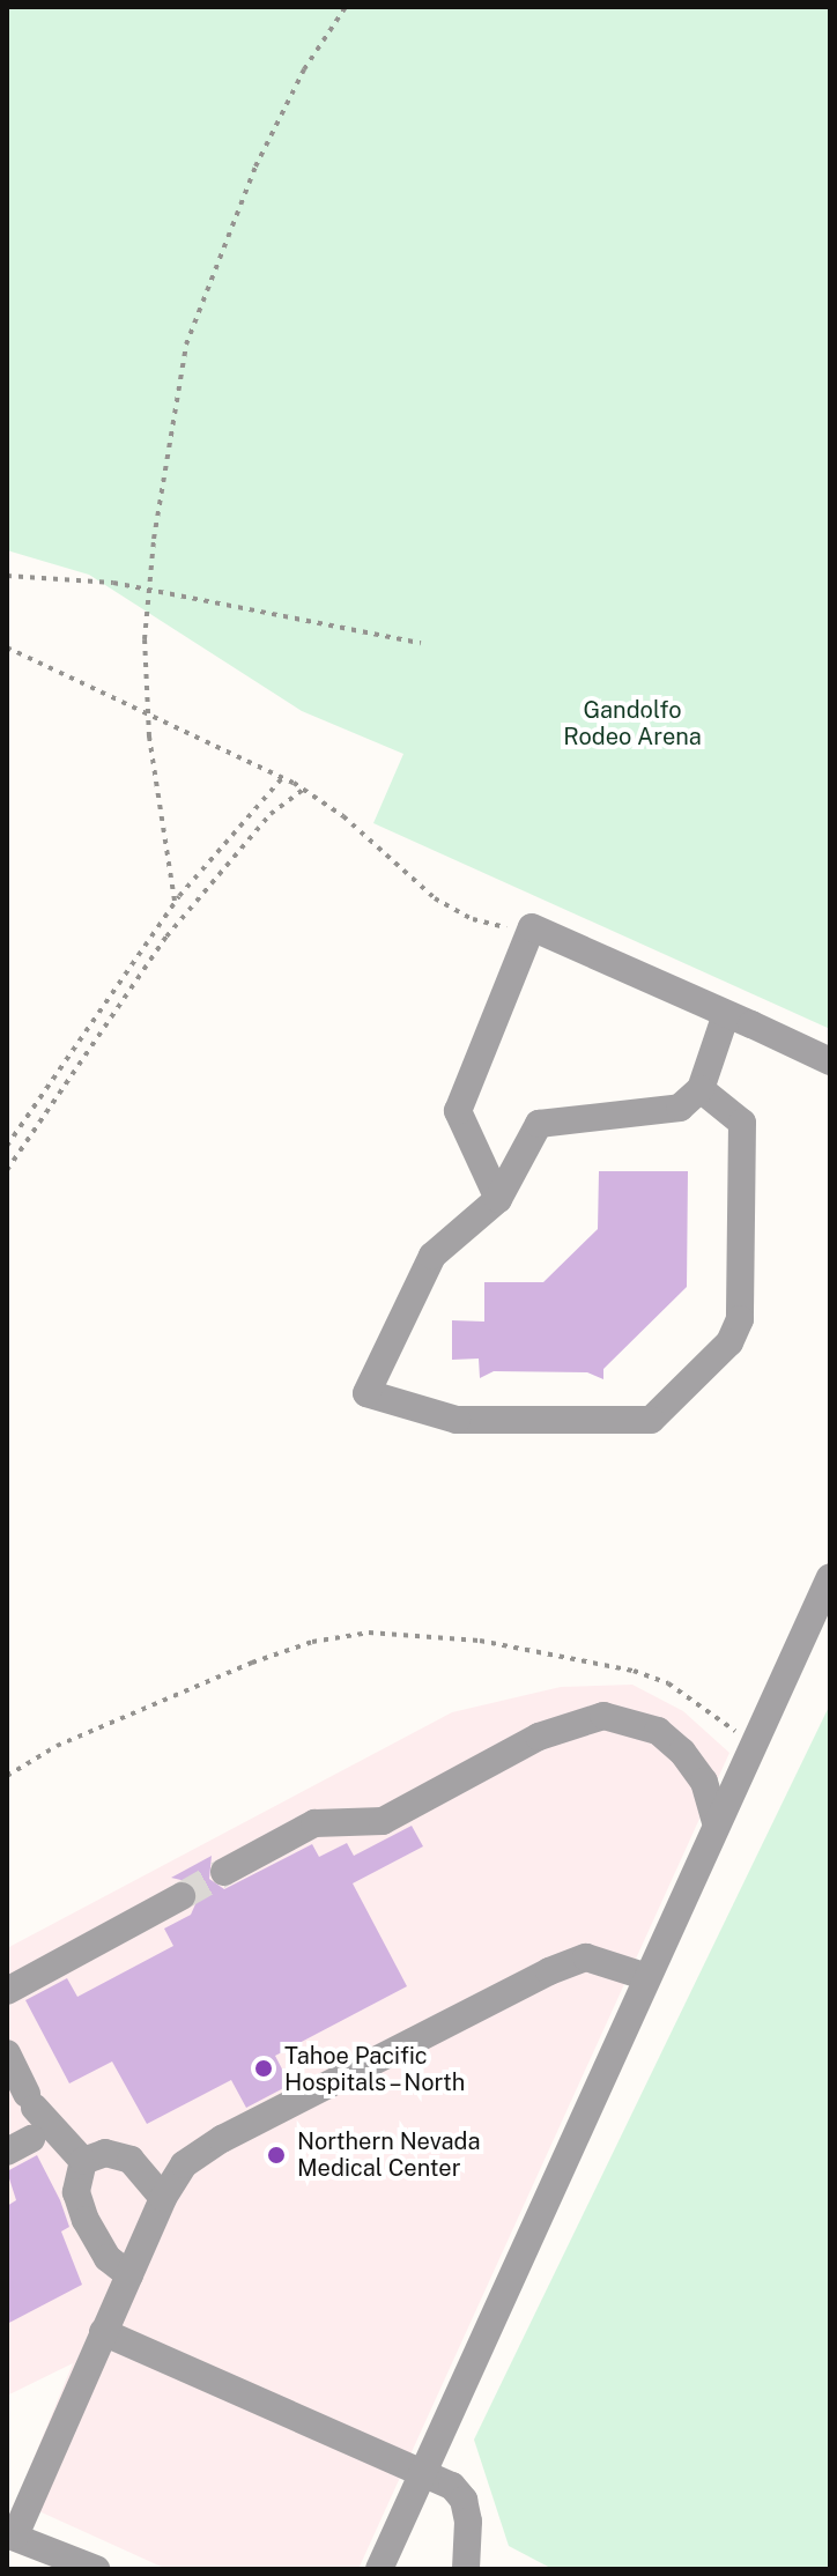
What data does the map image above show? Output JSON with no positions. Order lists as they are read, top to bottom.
{
  "parks": ["Gandolfo Rodeo Arena"],
  "places": ["Tahoe Pacific Hospitals – North", "Northern Nevada Medical Center"]
}
